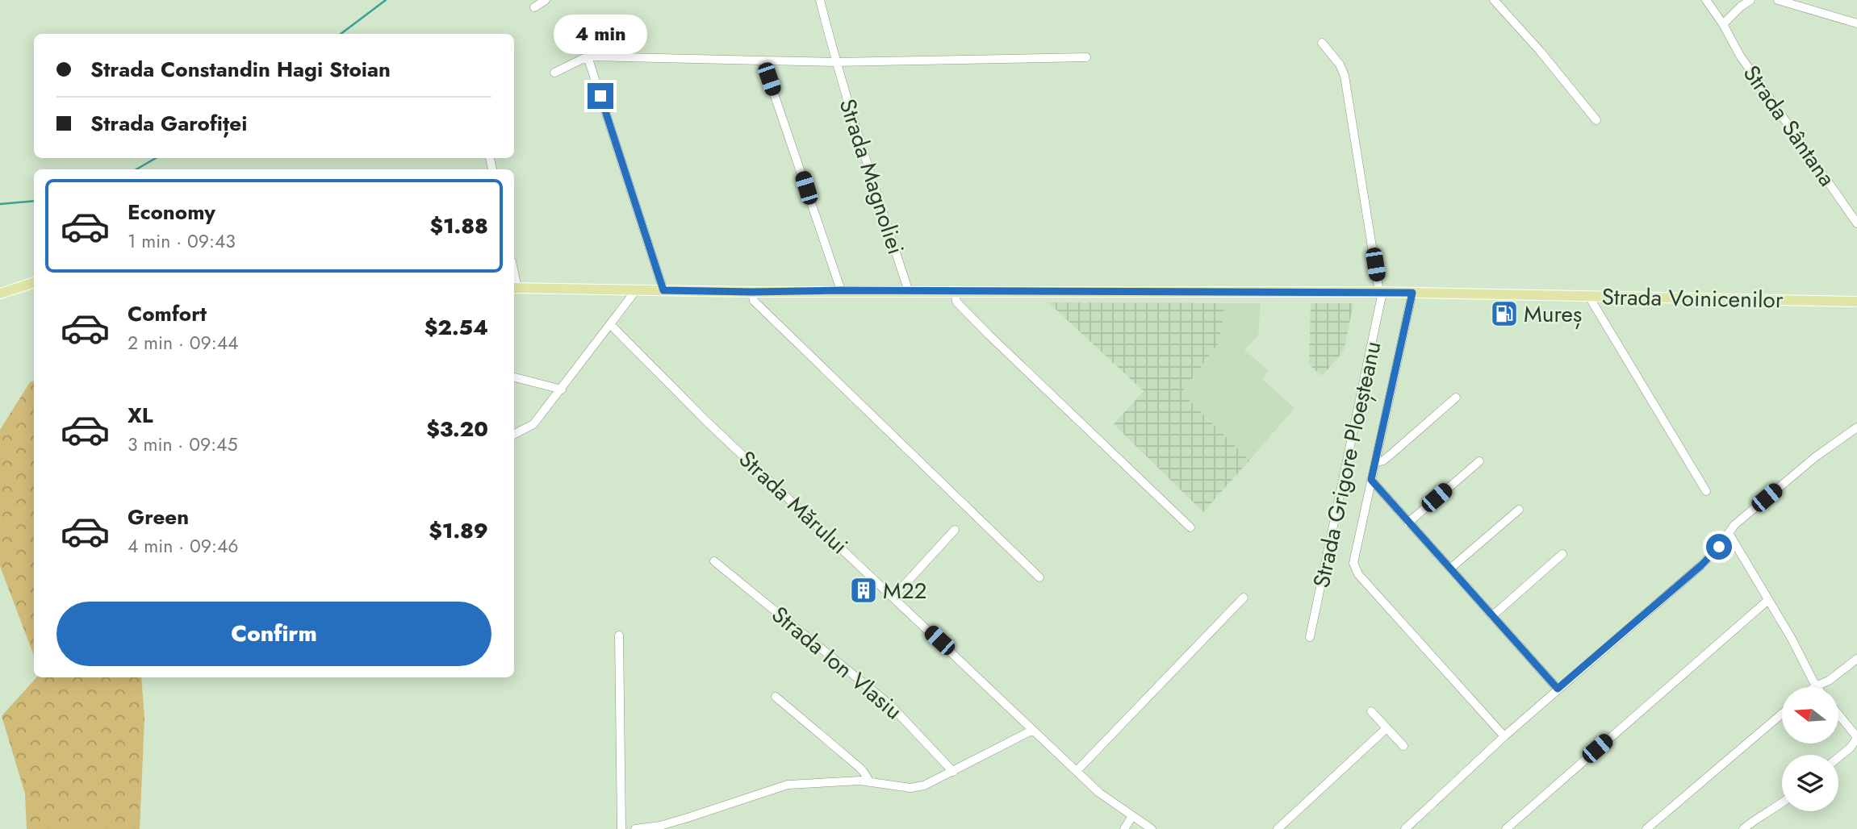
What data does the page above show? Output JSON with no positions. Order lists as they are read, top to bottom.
{
  "streets": {
    "main road": ["Strada Voinicenilor"],
    "street": [
      "Strada Sântana",
      "Strada Magnoliei",
      "Strada Grigore Ploeșteanu",
      "Strada Mărului",
      "Strada Ion Vlasiu"
    ]
  },
  "crossings": [
    ["Strada Magnoliei", "Strada Voinicenilor"],
    ["Strada Voinicenilor", "Strada Grigore Ploeșteanu"]
  ],
  "places": {
    "fuel station": ["Mureș"],
    "building": ["M22"]
  },
  "north": "left",
  "page": {
    "bubble": "4 min",
    "banner": ["Strada Constandin Hagi Stoian", "Strada Garofiței"],
    "list": [
      {
        "name": "Economy",
        "note": "1 min · 09:43",
        "value": "$1.88"
      },
      {
        "name": "Comfort",
        "note": "2 min · 09:44",
        "value": "$2.54"
      },
      {
        "name": "XL",
        "note": "3 min · 09:45",
        "value": "$3.20"
      },
      {
        "name": "Green",
        "note": "4 min · 09:46",
        "value": "$1.89"
      }
    ],
    "buttons": "Confirm"
  }
}
